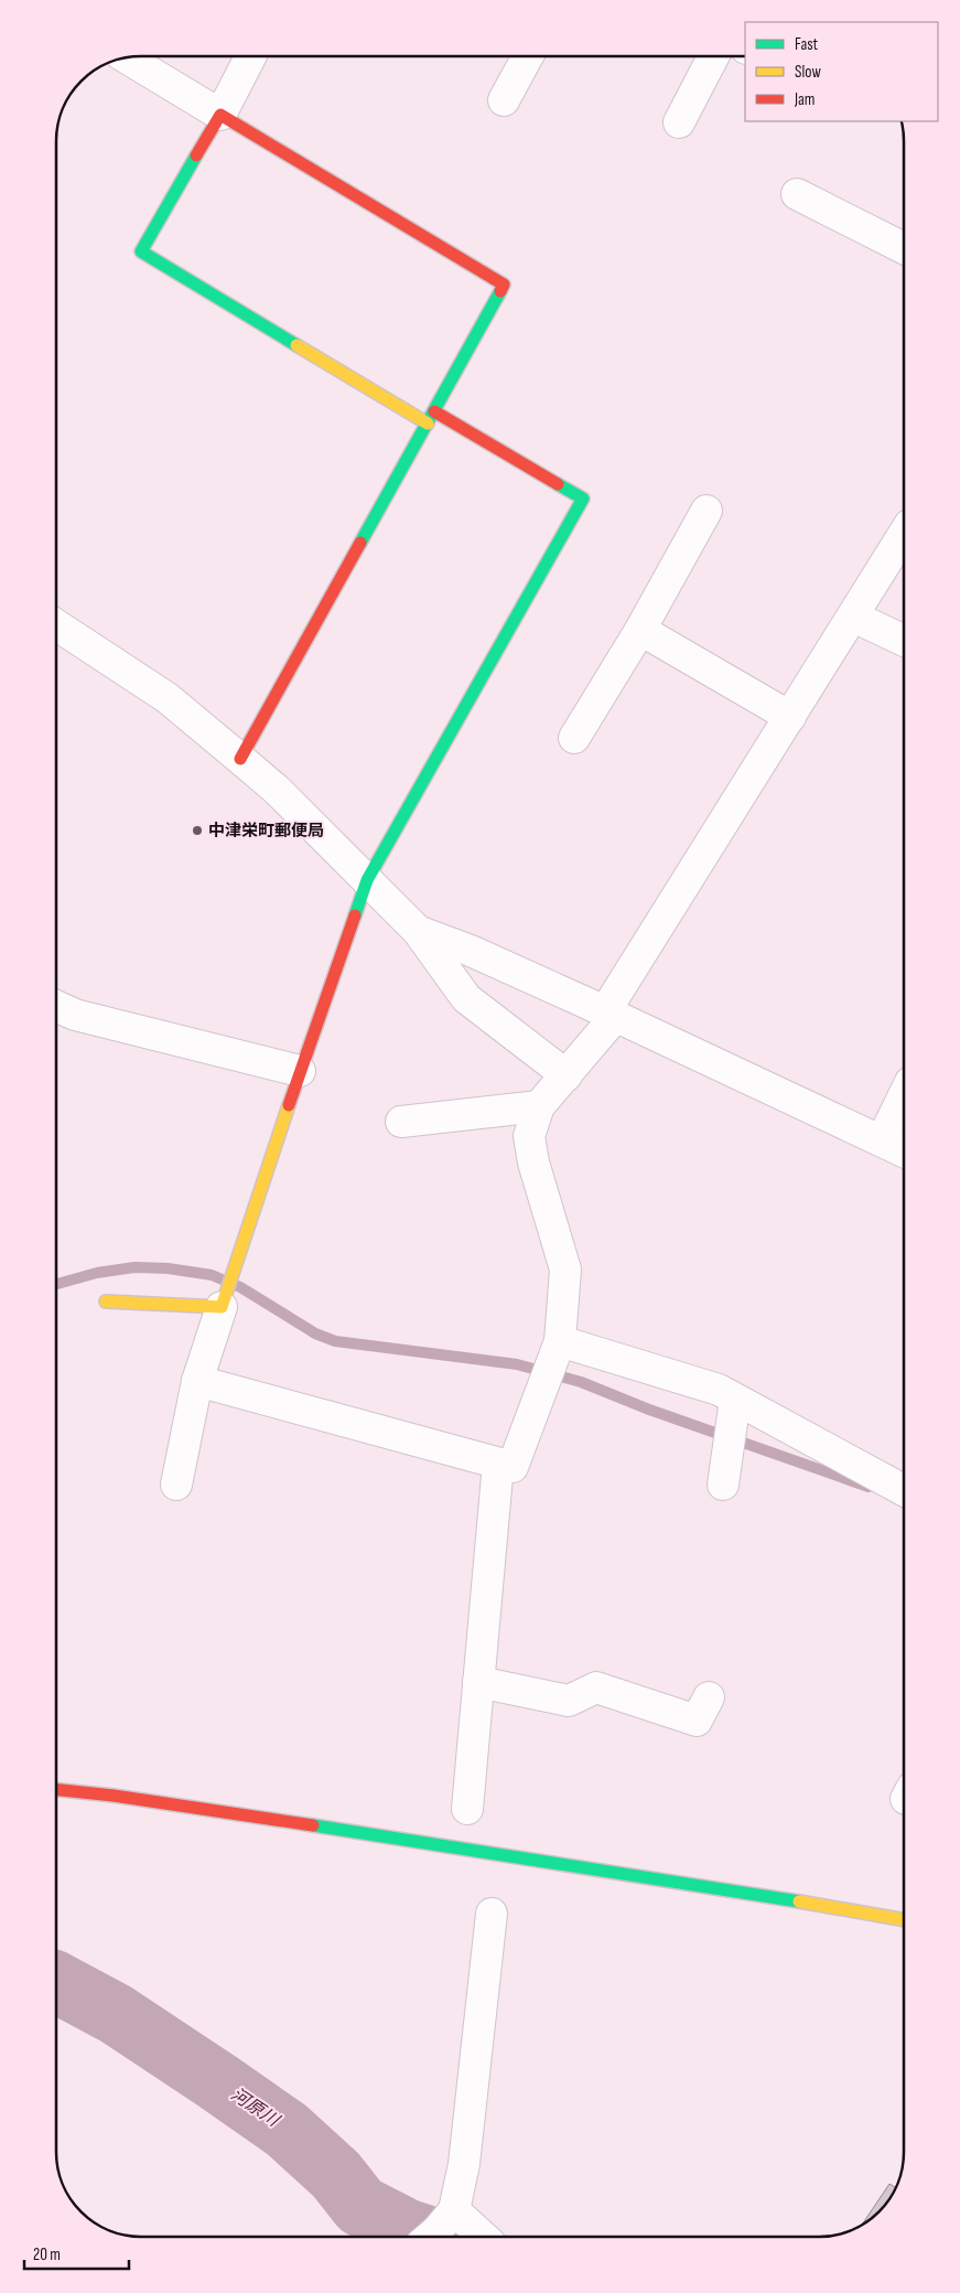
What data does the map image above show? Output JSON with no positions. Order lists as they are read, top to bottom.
{
  "water": ["河原川"],
  "places": ["中津栄町郵便局"],
  "legend": ["Fast", "Slow", "Jam"],
  "scale_bar": "20 m"
}
